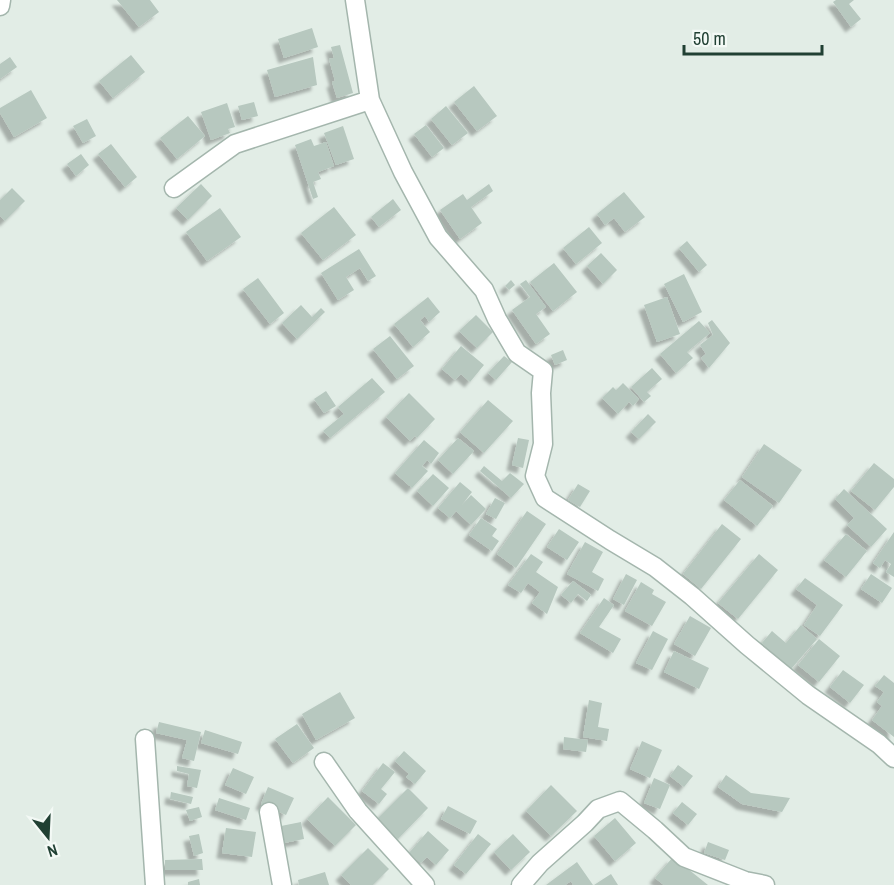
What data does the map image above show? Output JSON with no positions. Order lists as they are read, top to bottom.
{
  "scale_bar": "50 m",
  "north": "bottom"
}
